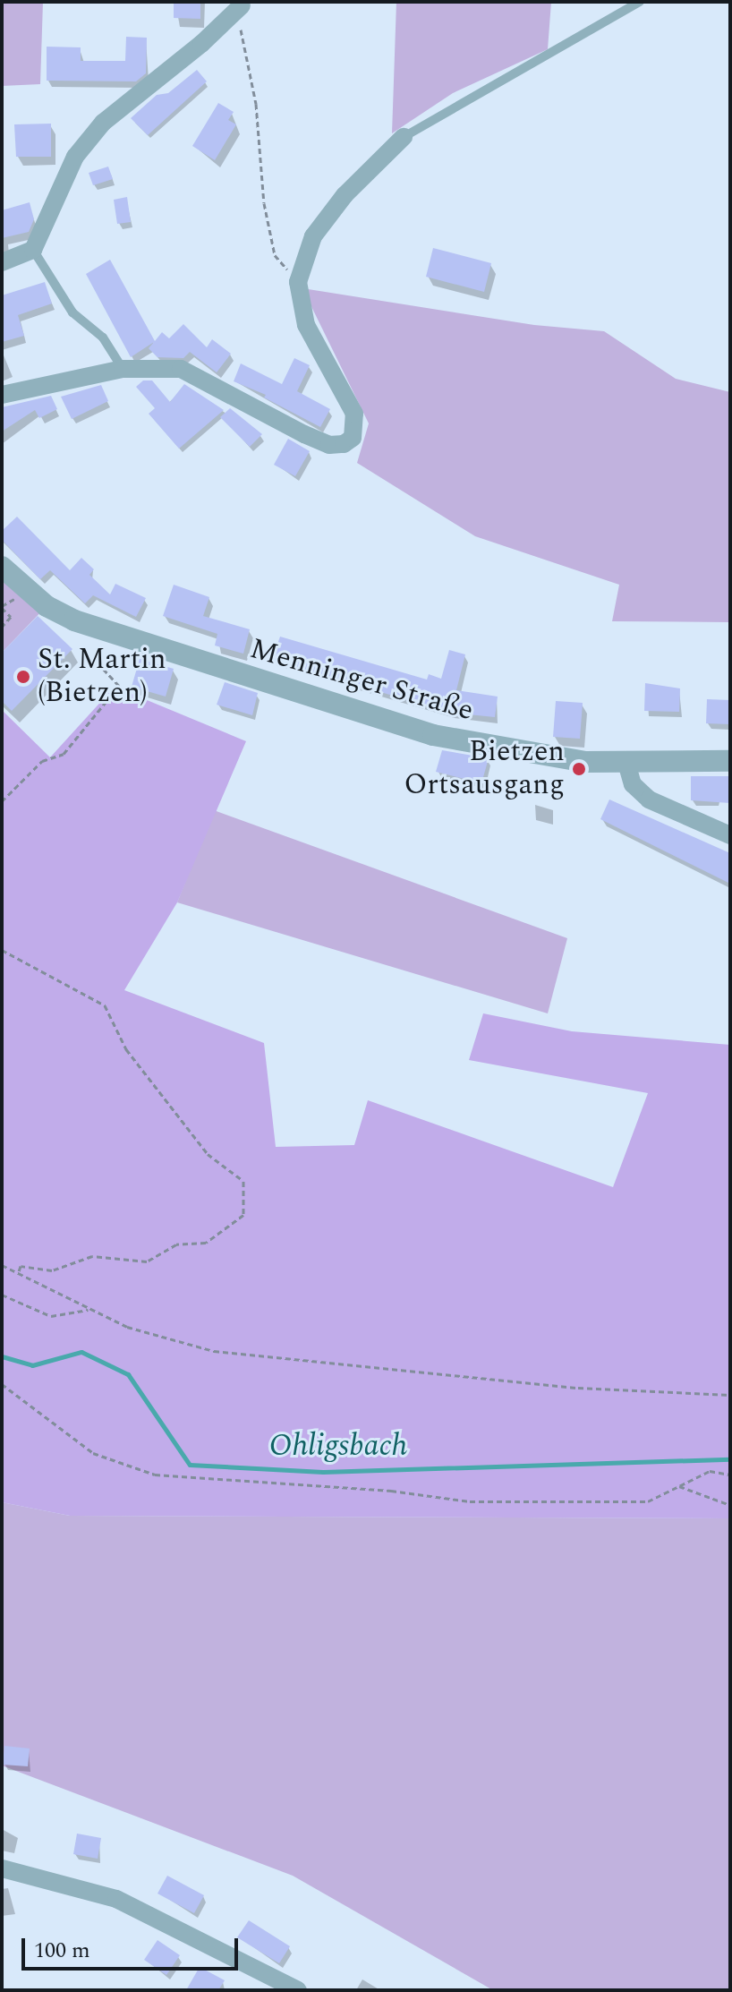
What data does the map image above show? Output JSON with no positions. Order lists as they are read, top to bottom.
{
  "streets": {
    "street": ["Menninger Straße"]
  },
  "water": ["Ohligsbach"],
  "places": ["St. Martin (Bietzen)", "Bietzen Ortsausgang"],
  "scale_bar": "100 m"
}
